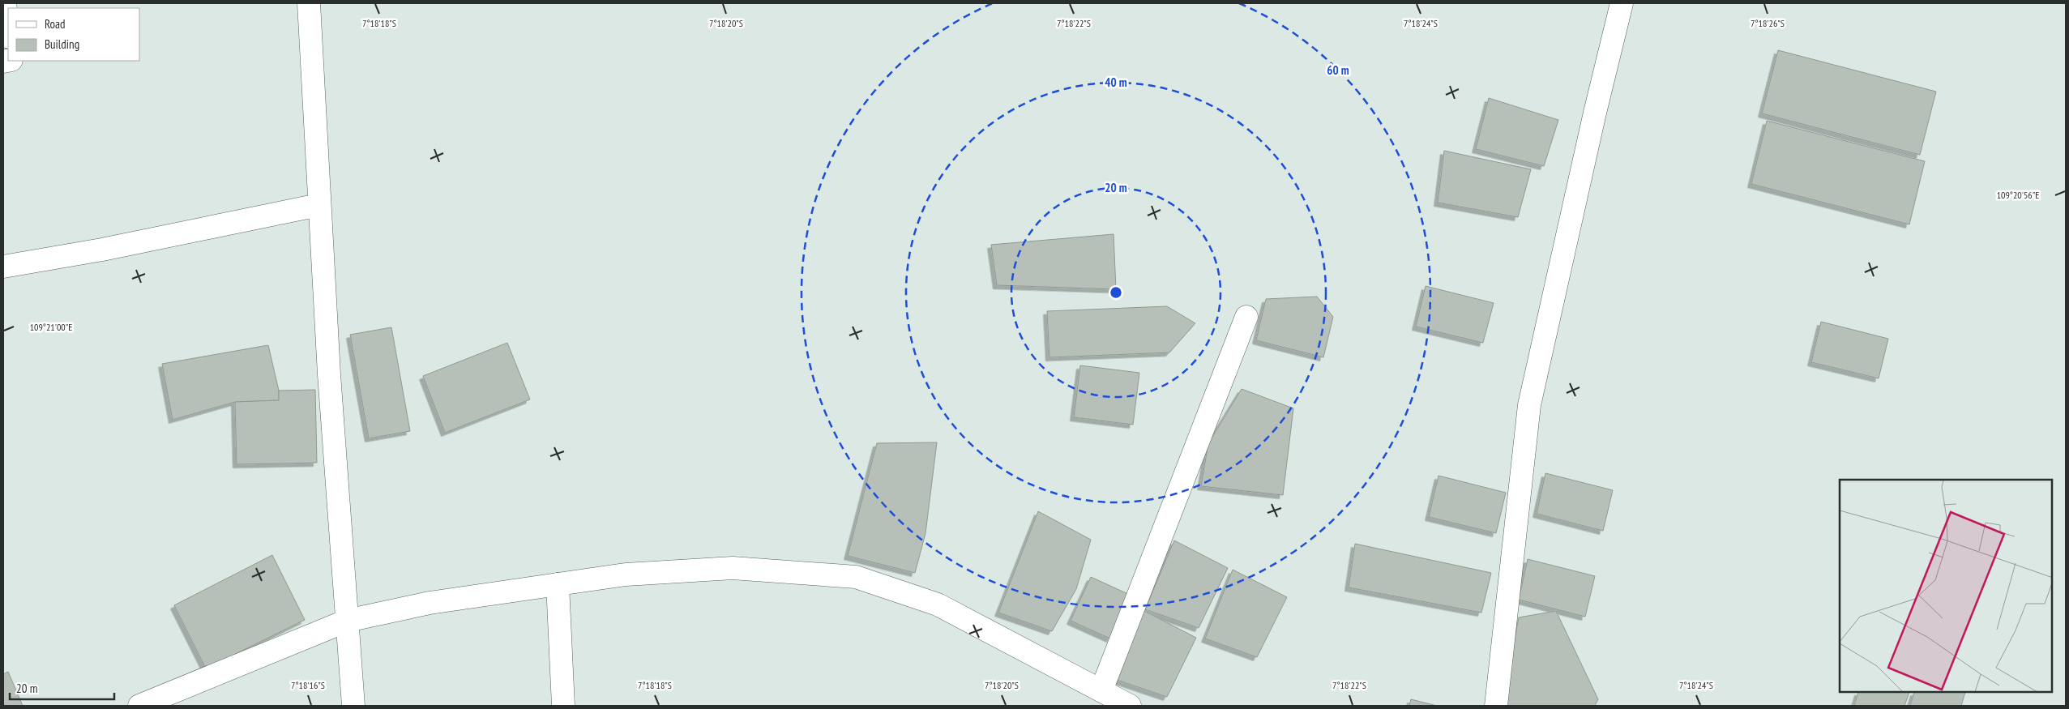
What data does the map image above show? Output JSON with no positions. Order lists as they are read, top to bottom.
{
  "legend": ["Road", "Building"],
  "scale_bar": "20 m",
  "coordinates": [
    "7°18'18\"S",
    "7°18'20\"S",
    "7°18'22\"S",
    "7°18'24\"S",
    "7°18'26\"S",
    "109°20'56\"E",
    "109°21'00\"E",
    "7°18'16\"S"
  ],
  "rings": ["60 m", "40 m", "20 m"]
}
